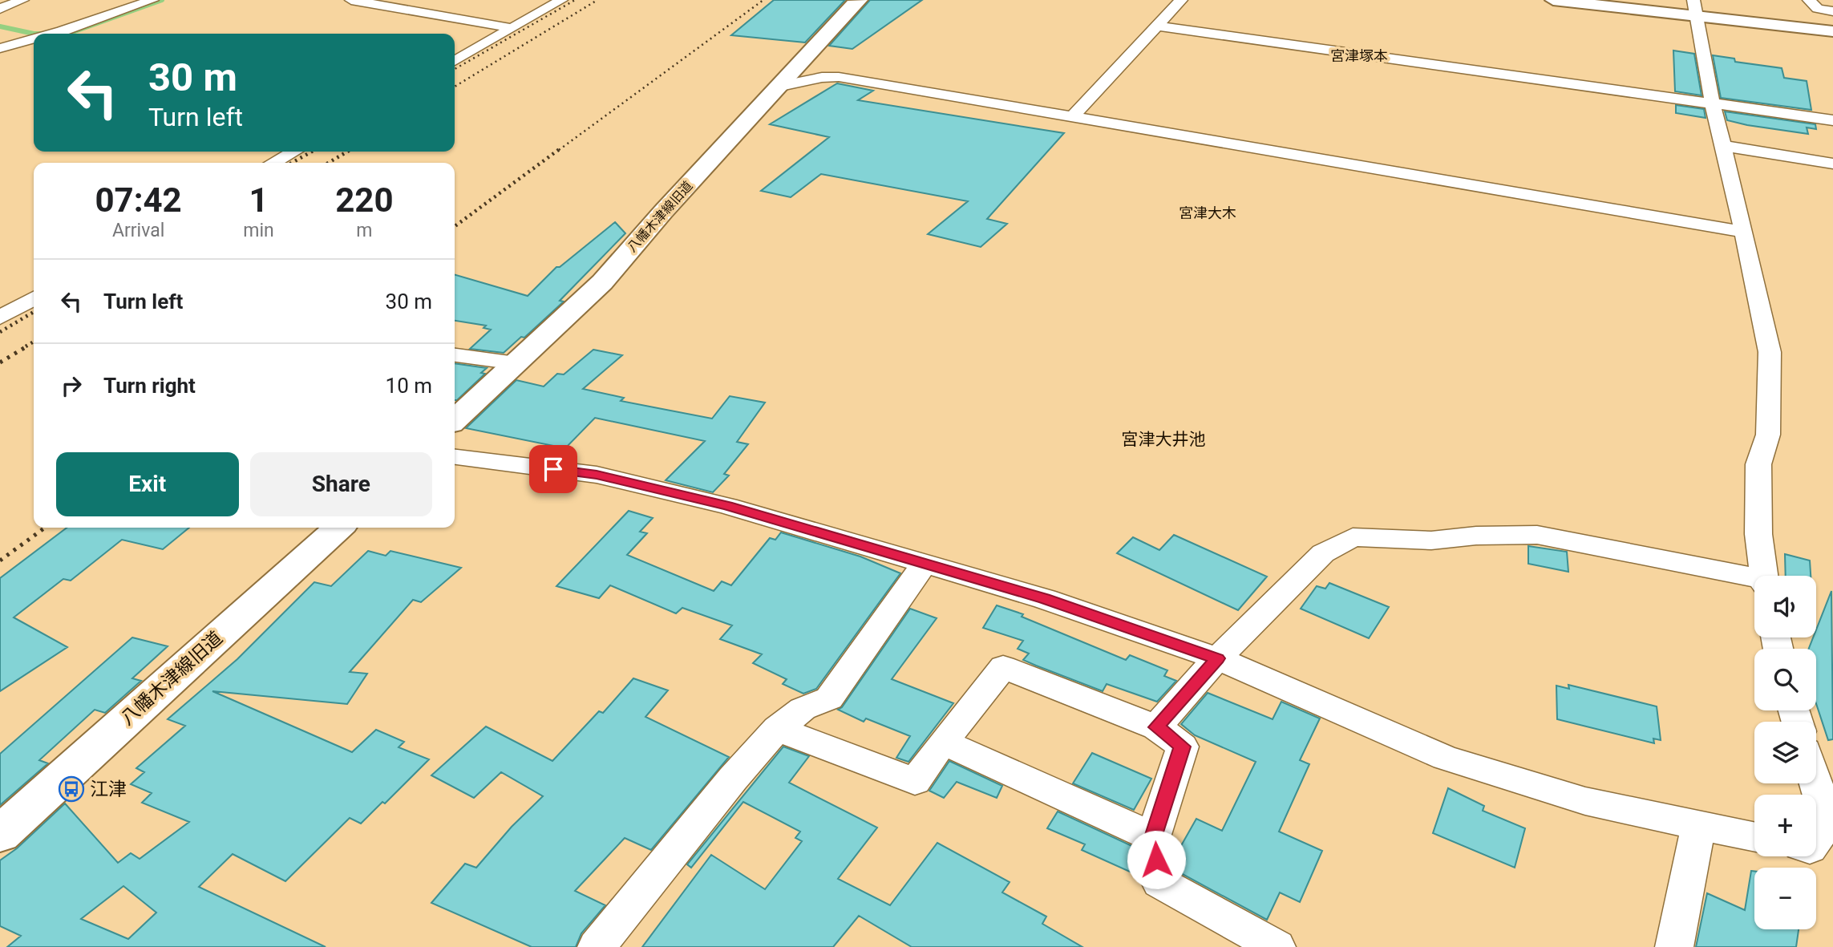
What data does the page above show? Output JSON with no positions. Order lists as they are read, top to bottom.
{
  "streets": {
    "street": ["八幡木津線旧道"]
  },
  "districts": ["宮津塚本", "宮津大木", "宮津大井池"],
  "places": {
    "bus stop": ["江津"]
  },
  "page": {
    "turn": ["30 m", "Turn left"],
    "eta": [
      "07:42",
      "Arrival",
      "1",
      "min",
      "220",
      "m"
    ],
    "list": [
      {
        "name": "Turn left",
        "value": "30 m"
      },
      {
        "name": "Turn right",
        "value": "10 m"
      }
    ],
    "buttons": ["Exit", "Share"],
    "map_buttons": ["+", "−"]
  }
}
